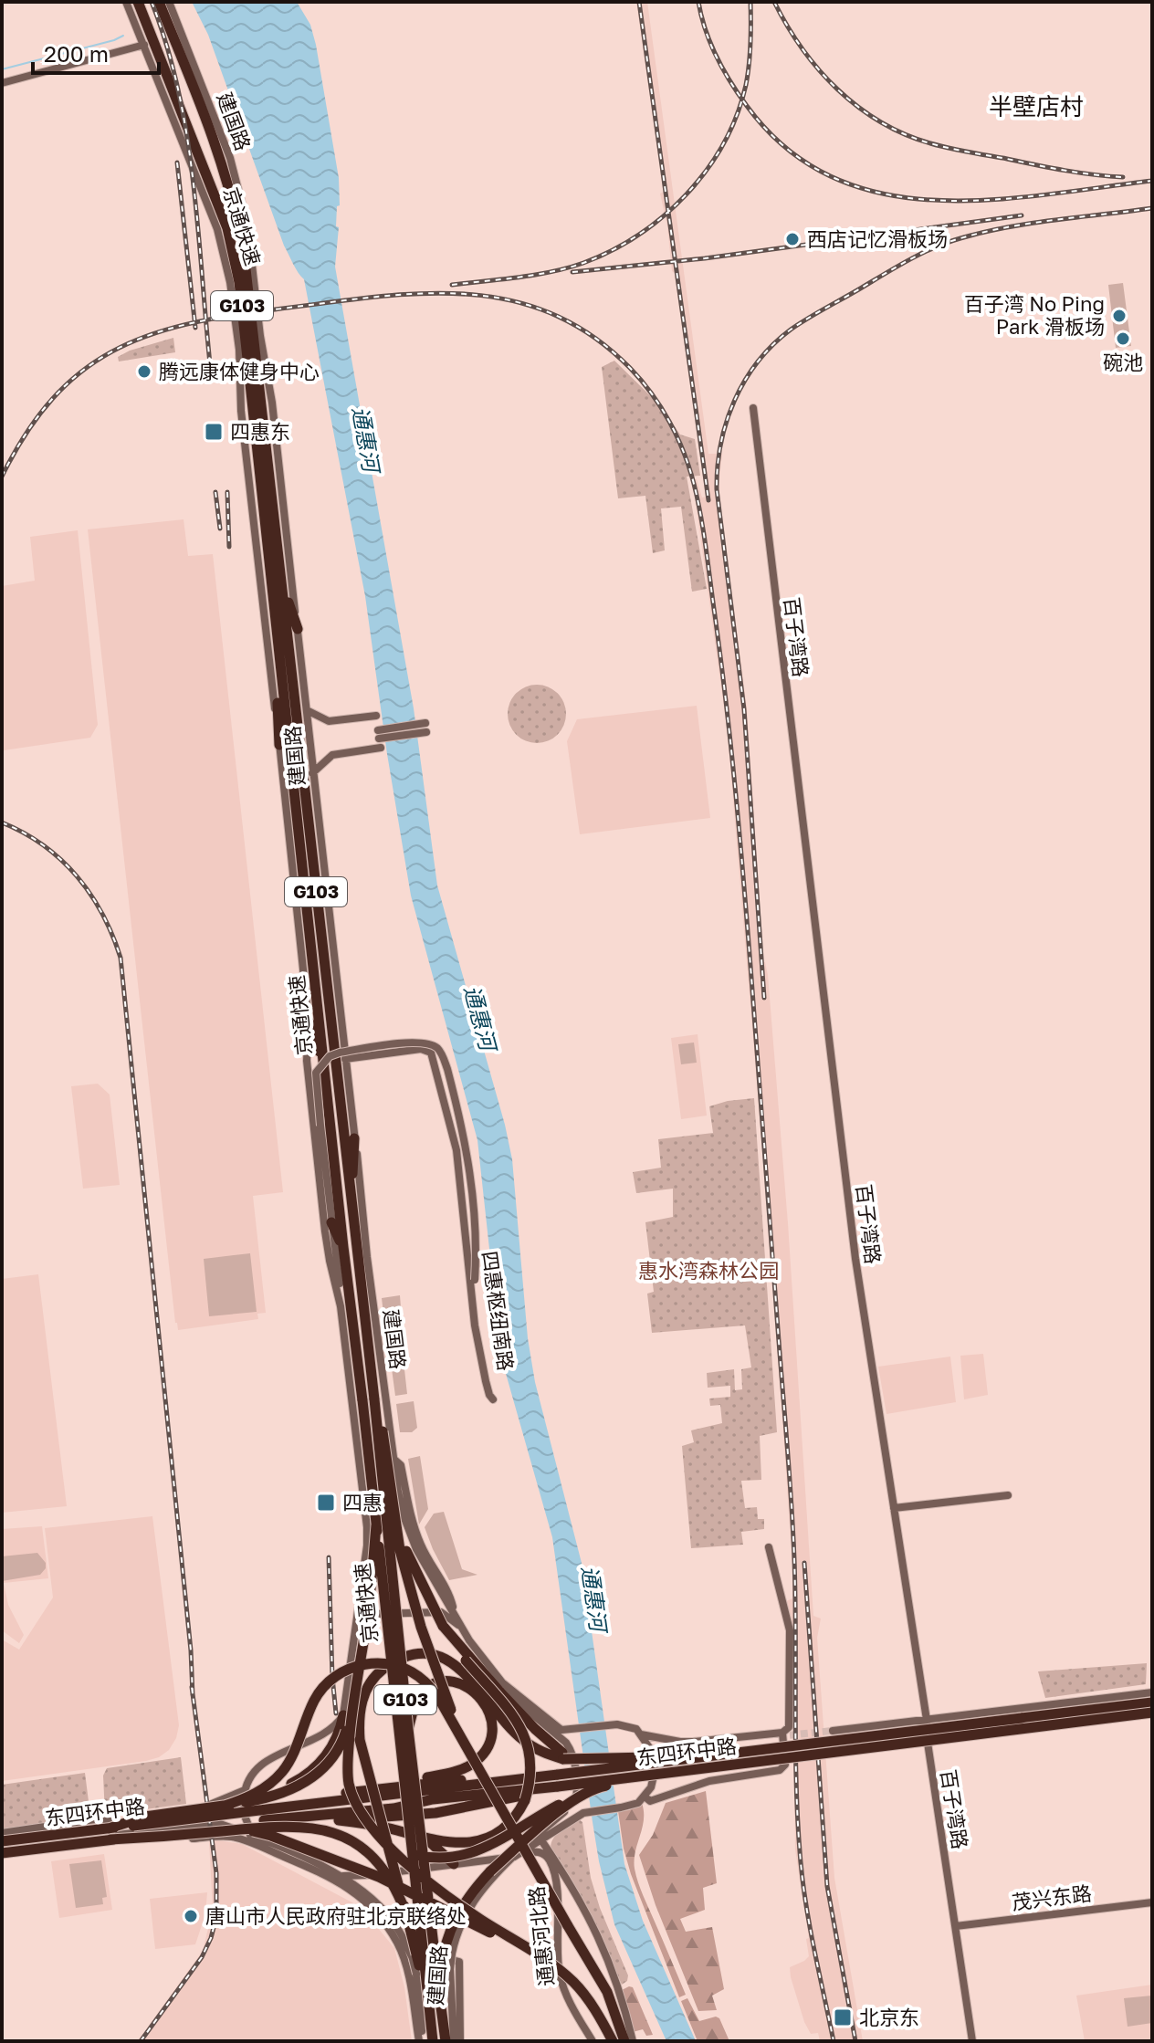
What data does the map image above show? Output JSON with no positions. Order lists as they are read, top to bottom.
{
  "streets": {
    "highway": ["京通快速", "G103", "东四环中路"],
    "street": [
      "建国路",
      "百子湾路",
      "四惠枢纽南路",
      "茂兴东路",
      "通惠河北路"
    ]
  },
  "crossings": [
    ["建国路", "京通快速"],
    ["建国路", "东四环中路"],
    ["建国路", "通惠河北路"],
    ["百子湾路", "东四环中路"],
    ["百子湾路", "茂兴东路"],
    ["东四环中路", "通惠河北路"]
  ],
  "districts": ["半壁店村"],
  "water": ["通惠河"],
  "parks": ["惠水湾森林公园"],
  "places": {
    "other": [
      "西店记忆滑板场",
      "百子湾 No Ping Park 滑板场",
      "碗池",
      "腾远康体健身中心",
      "唐山市人民政府驻北京联络处"
    ],
    "transit": ["四惠东", "四惠", "北京东"]
  },
  "scale_bar": "200 m"
}
